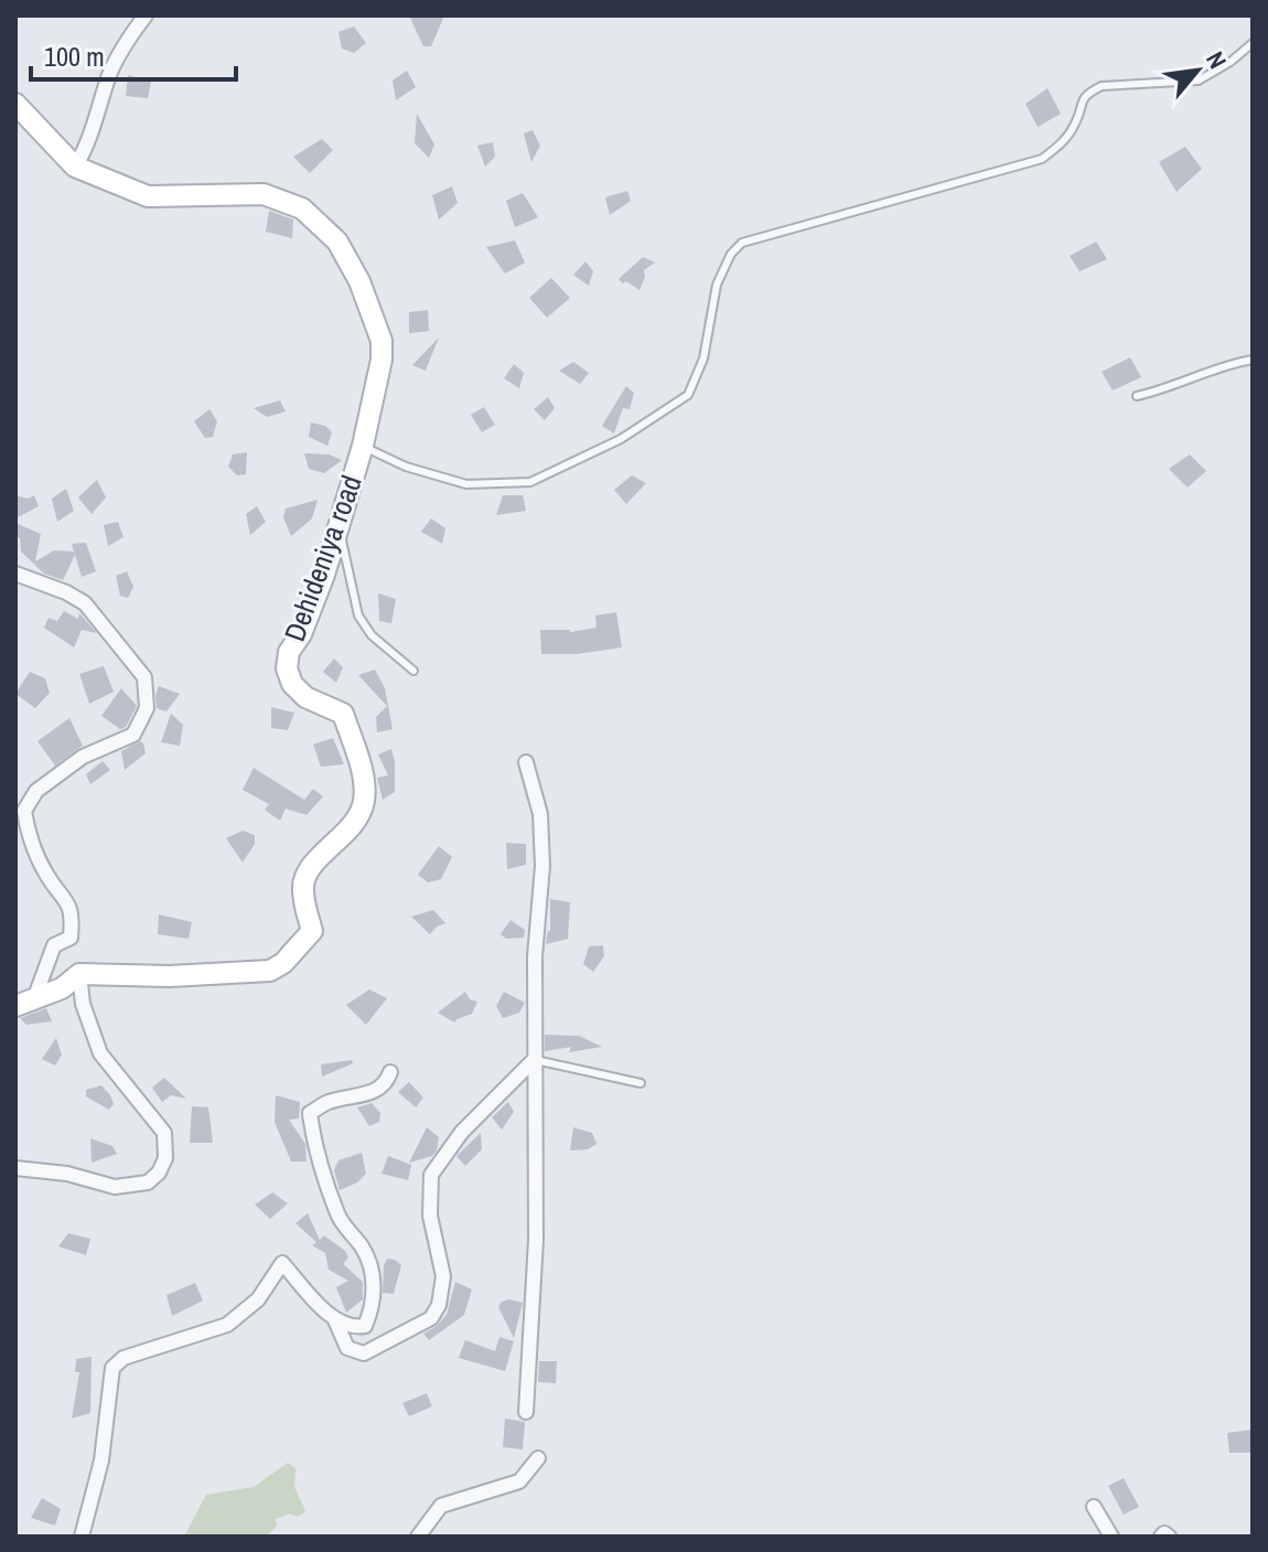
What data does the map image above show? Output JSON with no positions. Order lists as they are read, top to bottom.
{
  "streets": {
    "street": ["Dehideniya road"]
  },
  "scale_bar": "100 m",
  "north": "top right"
}
